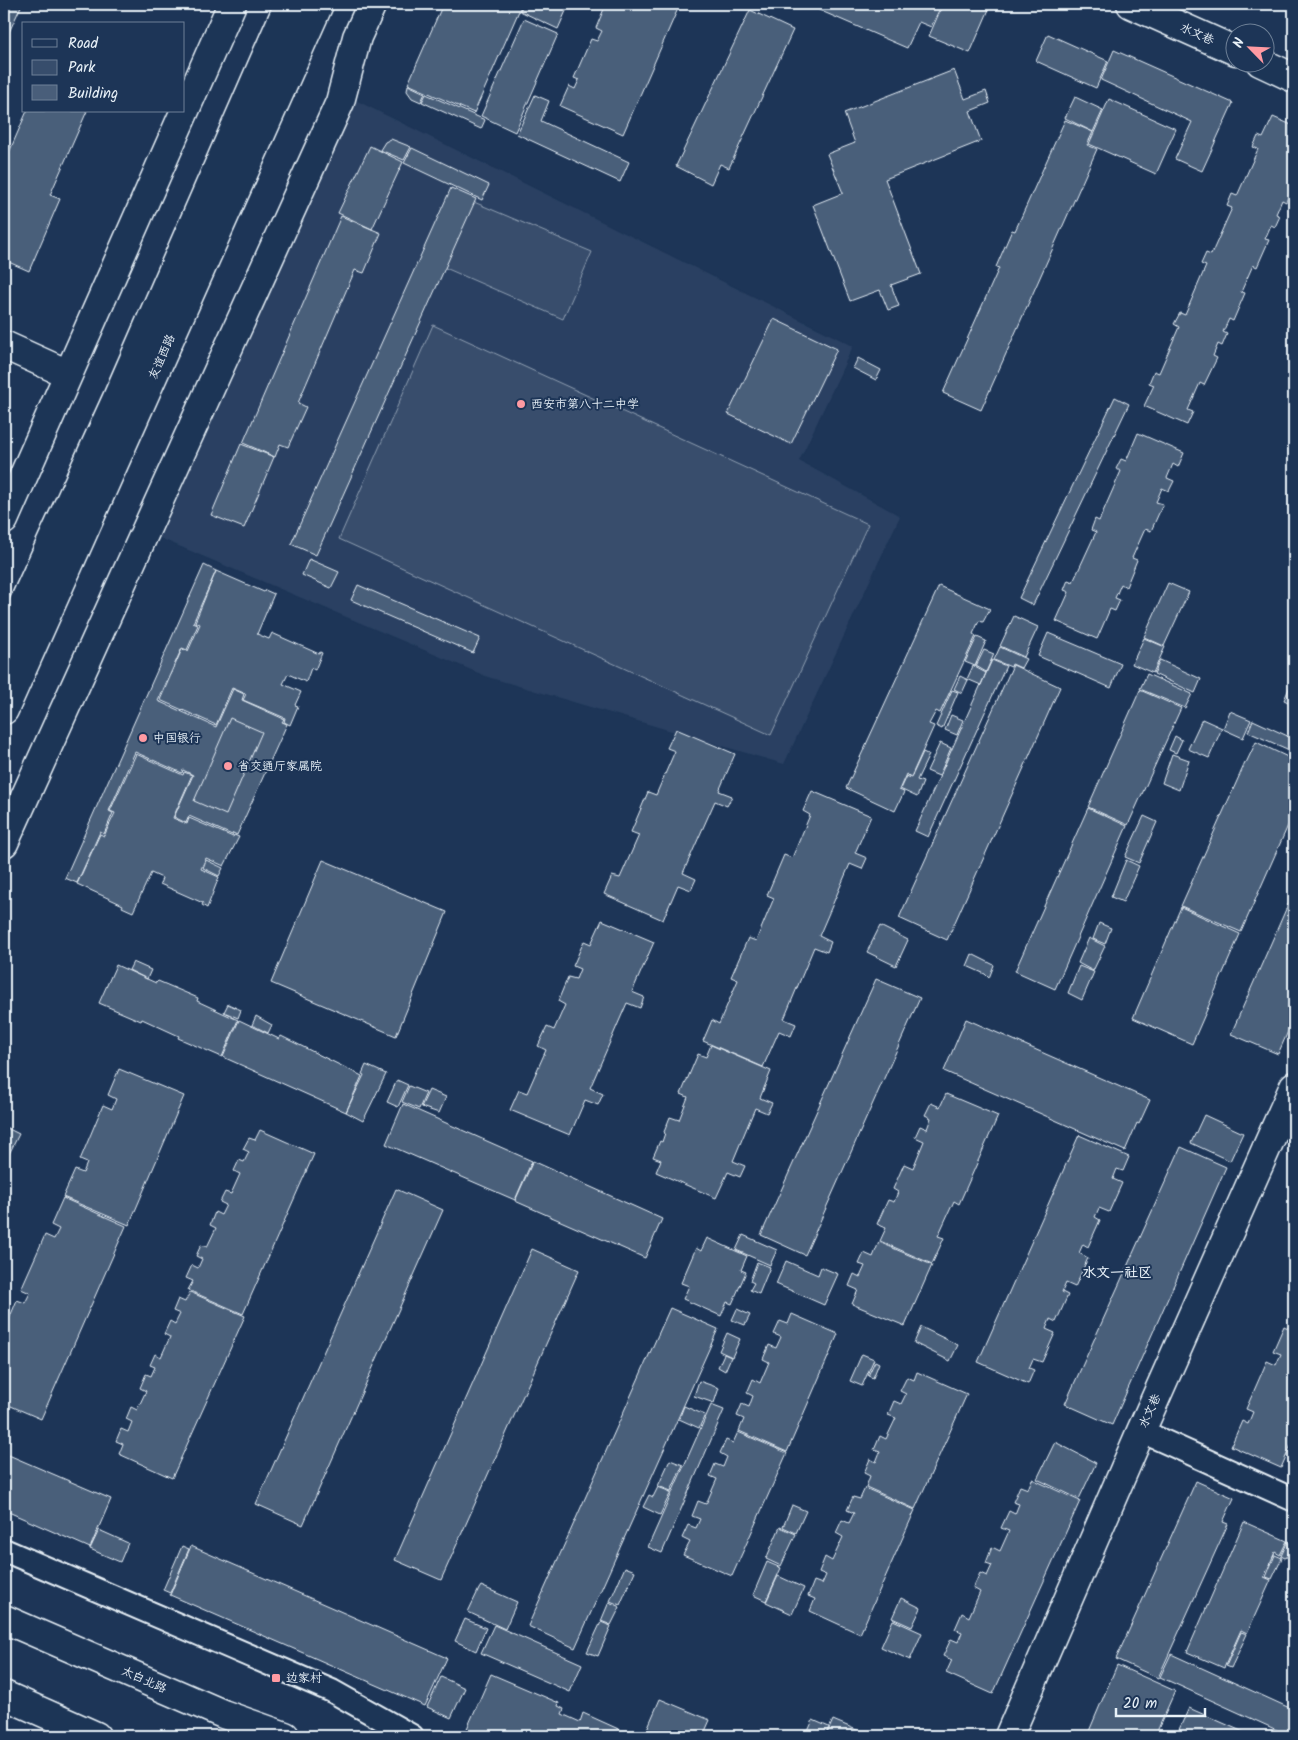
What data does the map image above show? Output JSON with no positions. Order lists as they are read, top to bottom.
{
  "streets": {
    "street": ["水文巷", "友谊西路", "太白北路"]
  },
  "districts": ["水文一社区"],
  "places": {
    "other": ["西安市第八十二中学", "中国银行", "省交通厅家属院"],
    "transit": ["边家村"]
  },
  "legend": ["Road", "Park", "Building"],
  "scale_bar": "20 m",
  "north": "top left"
}
